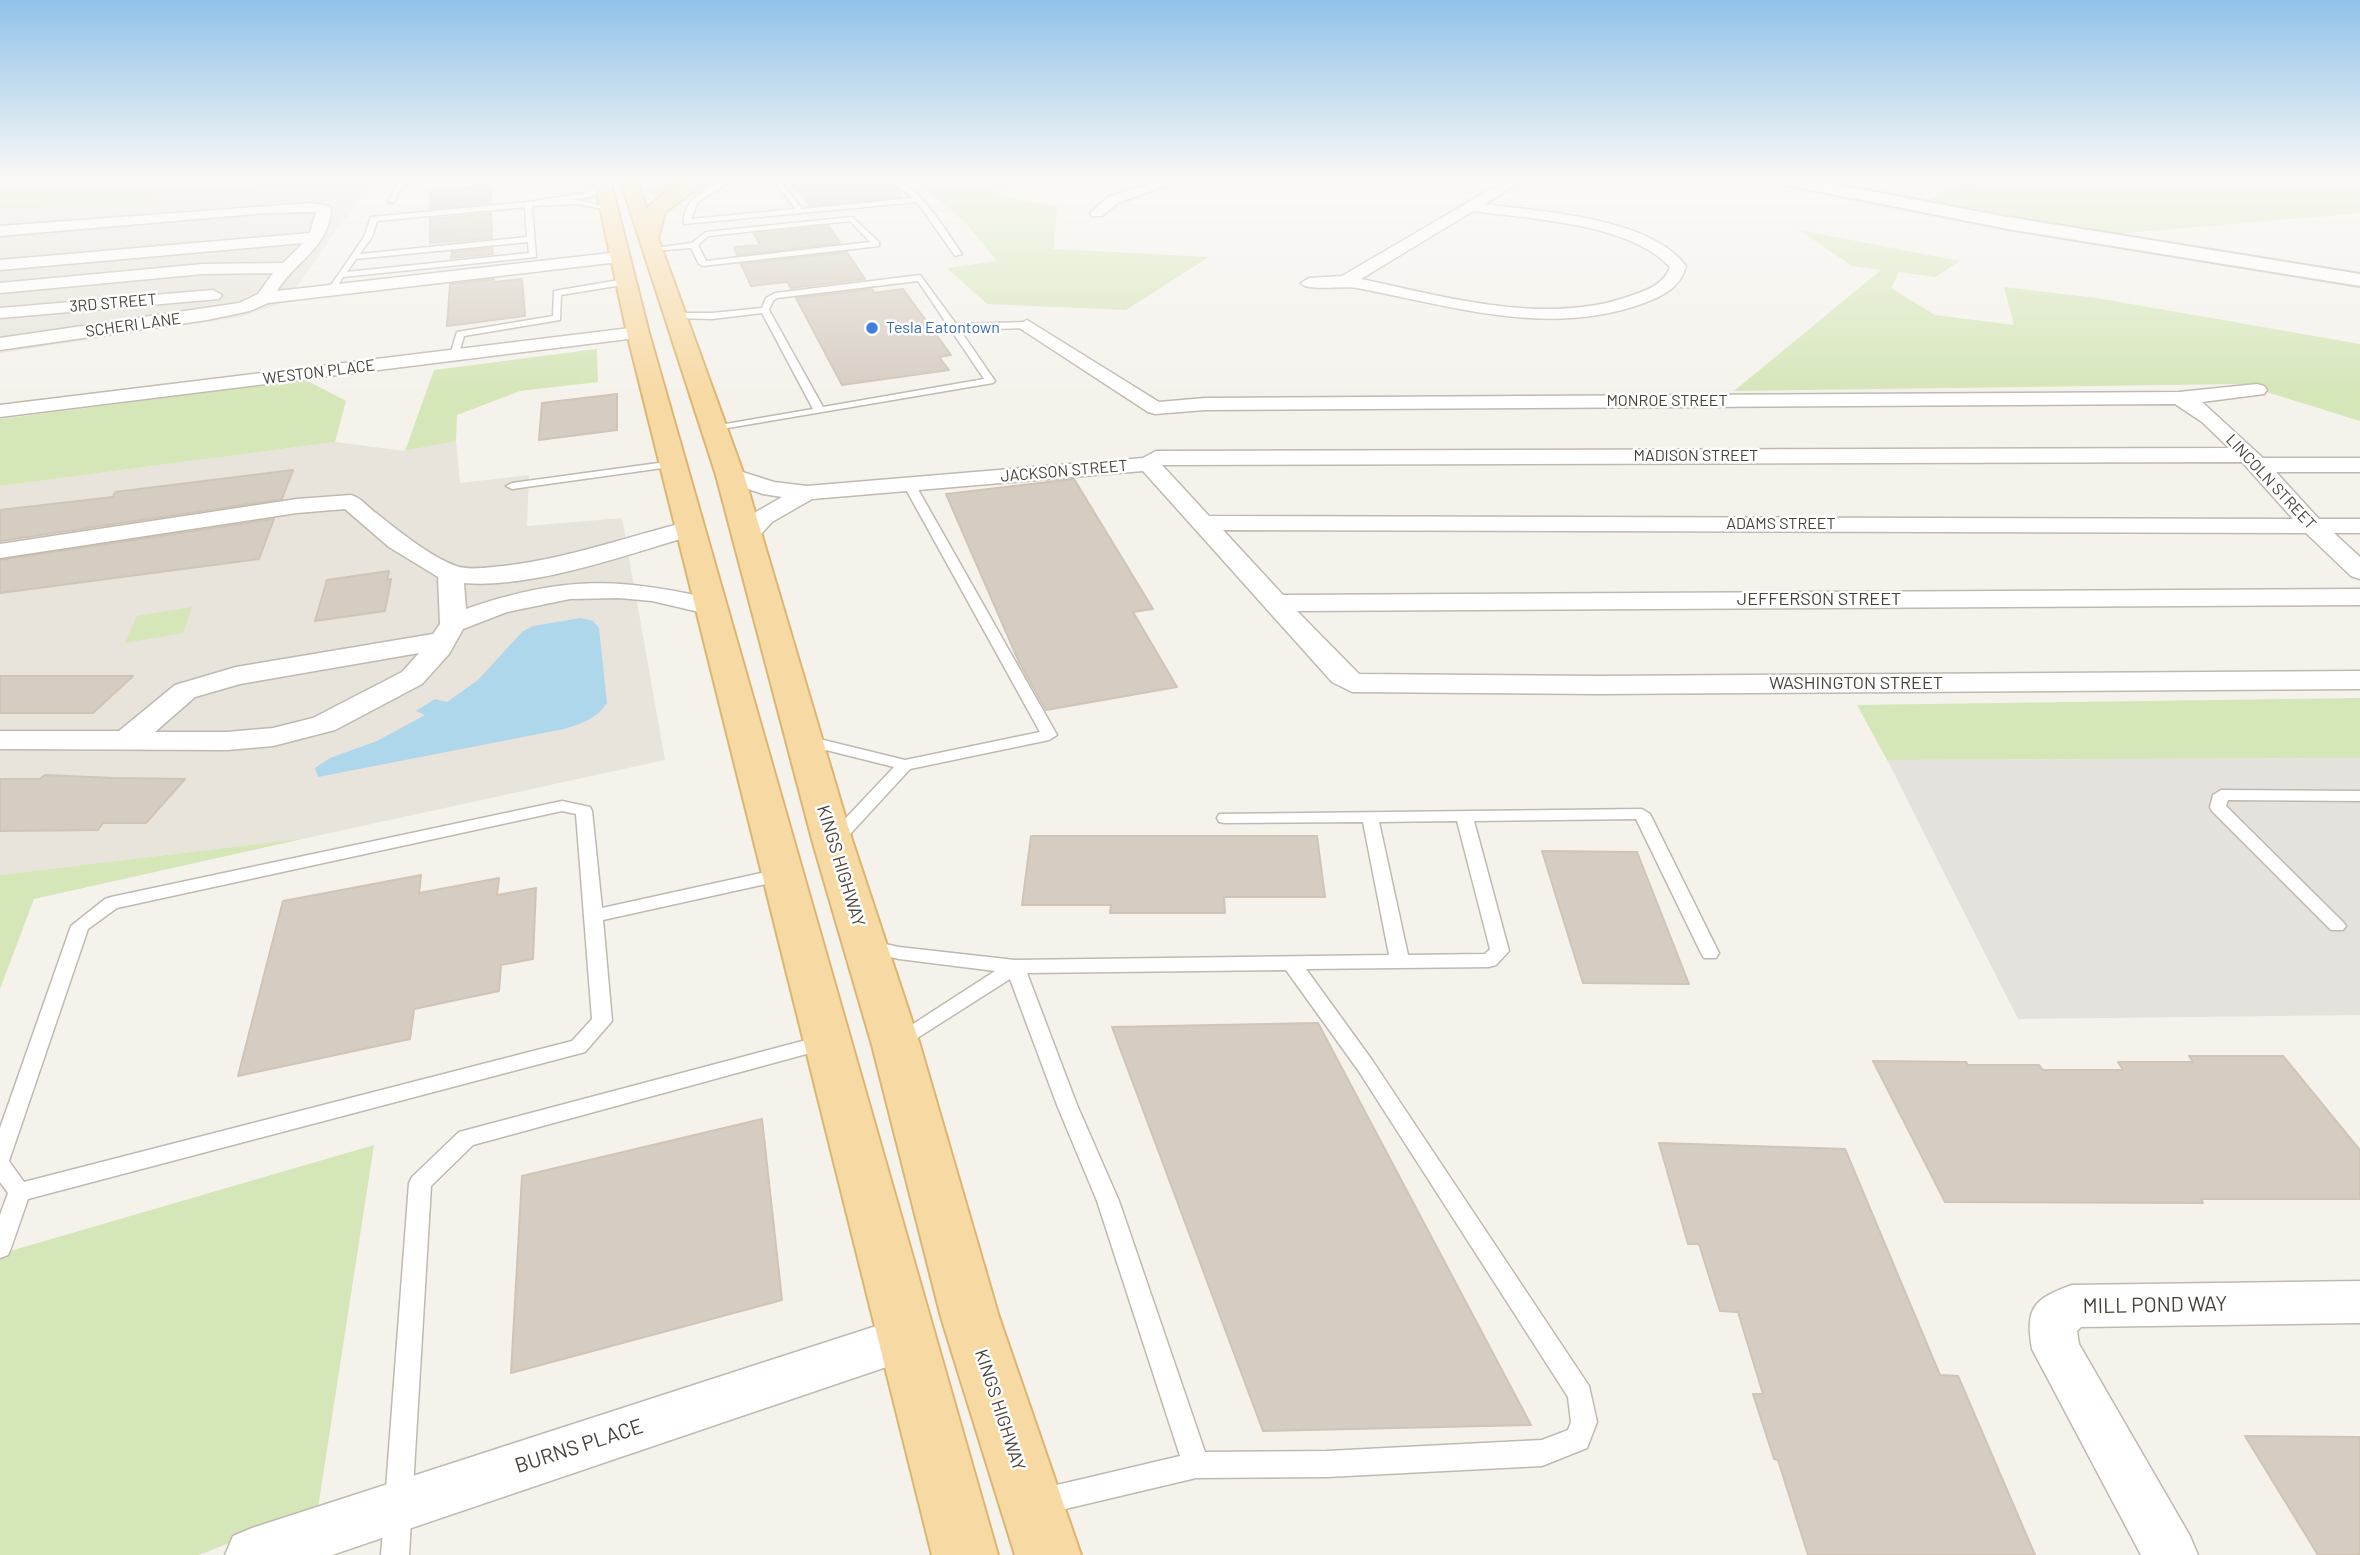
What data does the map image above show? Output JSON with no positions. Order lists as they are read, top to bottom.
{
  "streets": {
    "main road": ["KINGS HIGHWAY"],
    "street": [
      "3RD STREET",
      "SCHERI LANE",
      "WESTON PLACE",
      "MONROE STREET",
      "MADISON STREET",
      "JACKSON STREET",
      "LINCOLN STREET",
      "ADAMS STREET",
      "JEFFERSON STREET",
      "WASHINGTON STREET",
      "MILL POND WAY",
      "BURNS PLACE"
    ]
  },
  "crossings": [
    ["3RD STREET", "SCHERI LANE"],
    ["SCHERI LANE", "KINGS HIGHWAY"],
    ["WESTON PLACE", "KINGS HIGHWAY"],
    ["MONROE STREET", "LINCOLN STREET"],
    ["MADISON STREET", "JACKSON STREET"],
    ["MADISON STREET", "LINCOLN STREET"],
    ["JACKSON STREET", "ADAMS STREET"],
    ["JACKSON STREET", "JEFFERSON STREET"],
    ["JACKSON STREET", "WASHINGTON STREET"],
    ["LINCOLN STREET", "ADAMS STREET"],
    ["KINGS HIGHWAY", "BURNS PLACE"]
  ],
  "places": ["Tesla Eatontown"]
}
